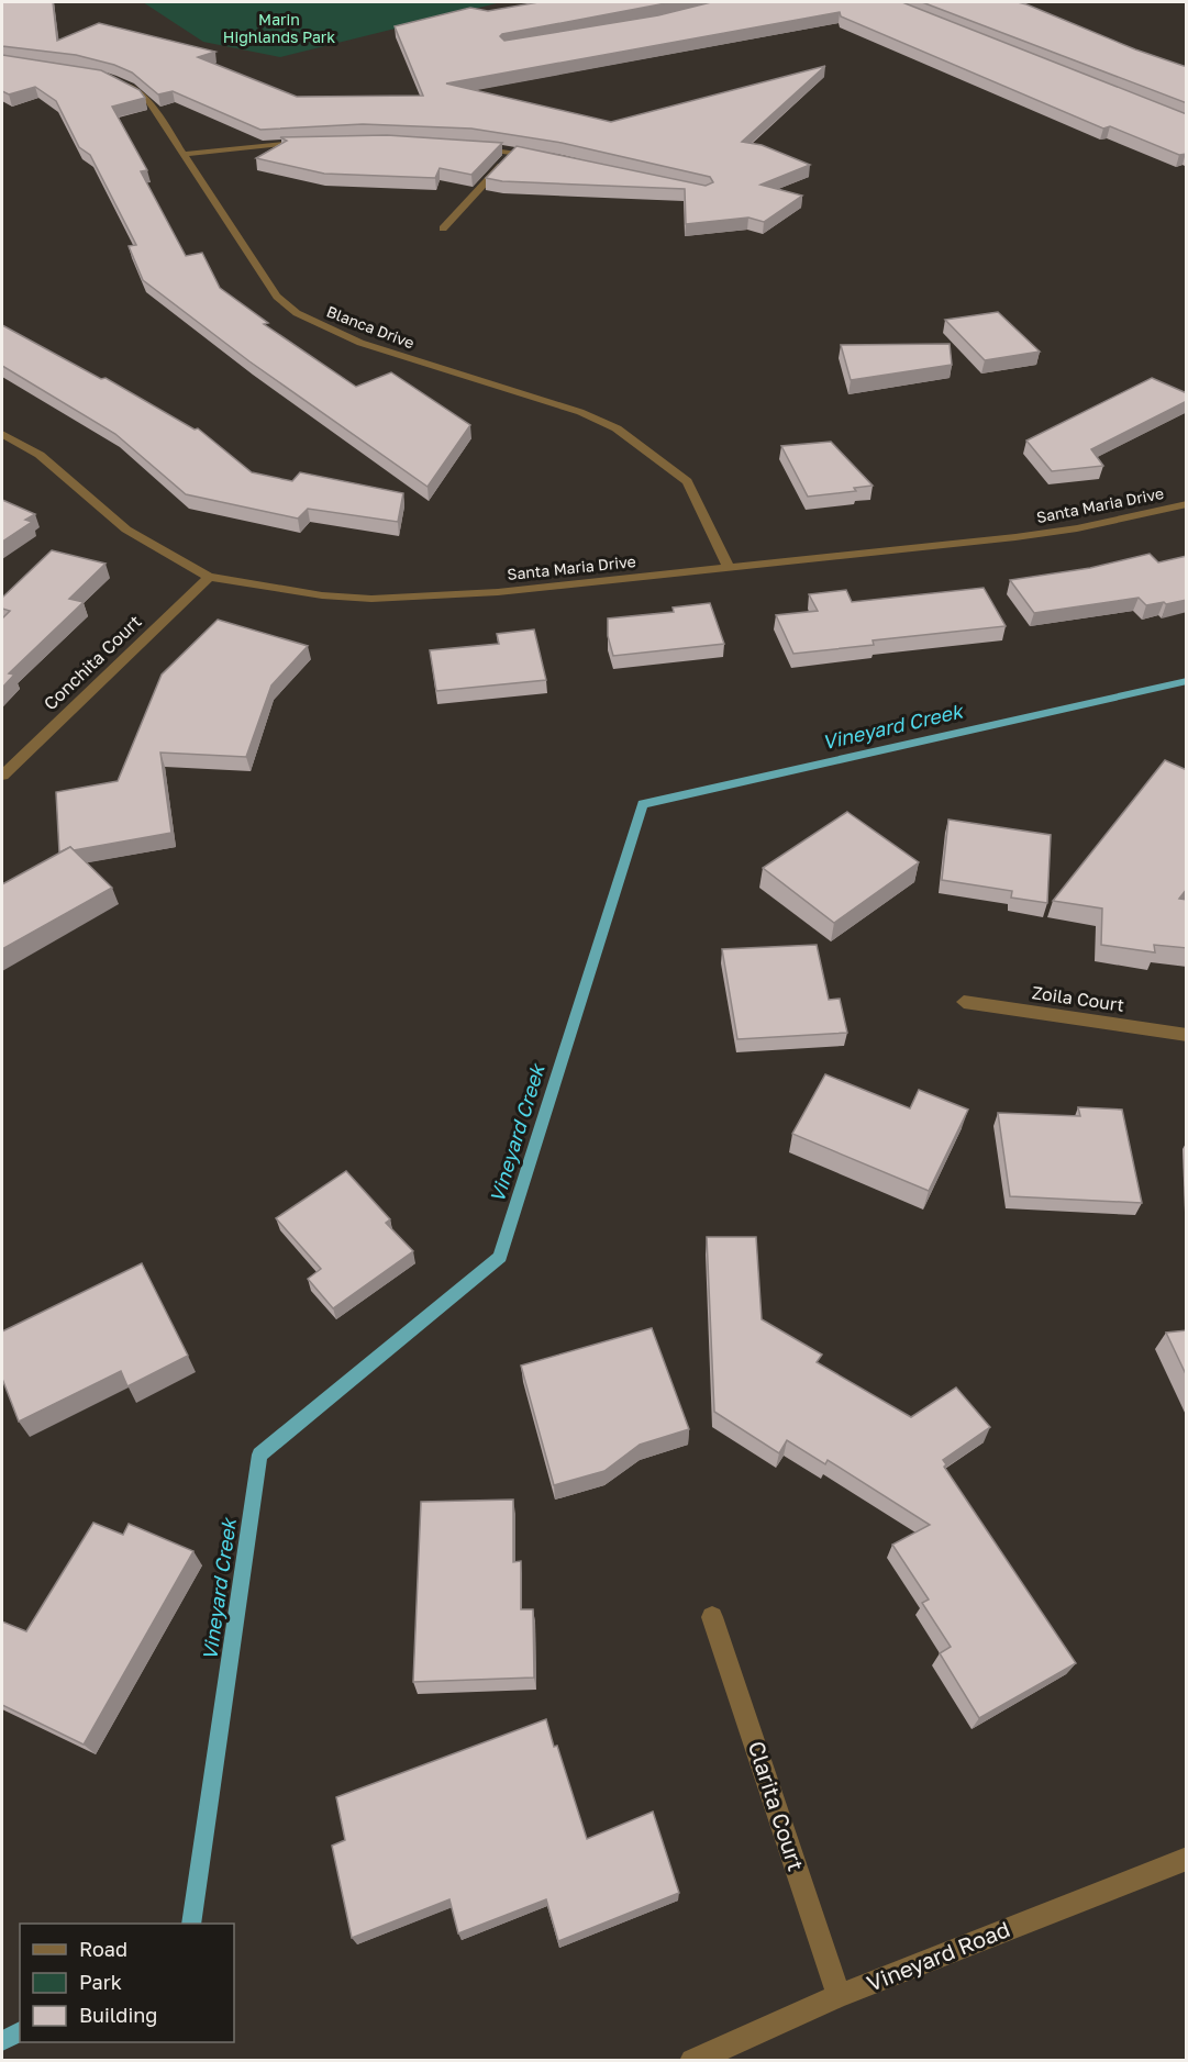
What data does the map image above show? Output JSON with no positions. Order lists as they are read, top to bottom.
{
  "streets": {
    "street": [
      "Blanca Drive",
      "Santa Maria Drive",
      "Conchita Court",
      "Zoila Court",
      "Clarita Court",
      "Vineyard Road"
    ]
  },
  "crossings": [
    ["Blanca Drive", "Santa Maria Drive"],
    ["Santa Maria Drive", "Conchita Court"],
    ["Clarita Court", "Vineyard Road"]
  ],
  "water": ["Vineyard Creek"],
  "parks": ["Marin Highlands Park"],
  "legend": ["Road", "Park", "Building"]
}
